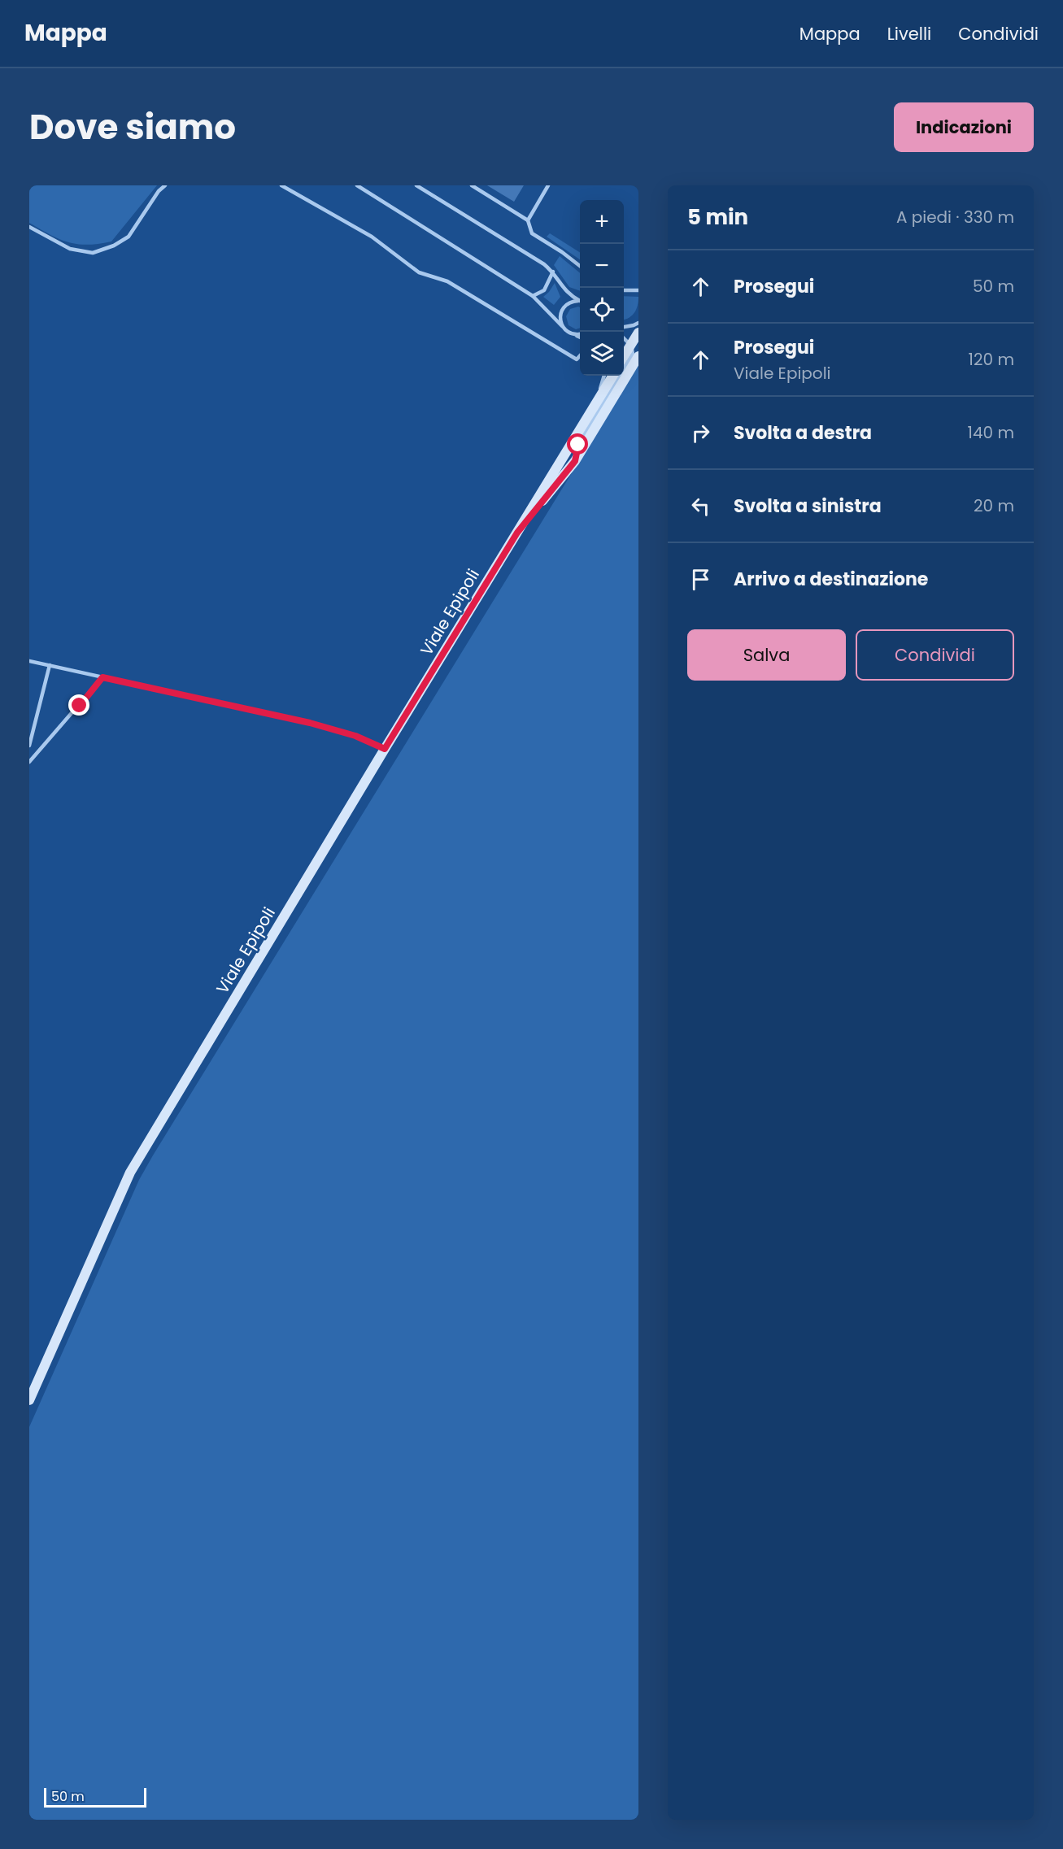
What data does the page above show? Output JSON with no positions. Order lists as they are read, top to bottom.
{
  "streets": {
    "main road": ["Viale Epipoli"]
  },
  "scale_bar": "50 m",
  "page": {
    "header": "Mappa",
    "nav": ["Mappa", "Livelli", "Condividi"],
    "title": "Dove siamo",
    "buttons": [
      "Indicazioni",
      ["Salva", "Condividi"]
    ],
    "heading": ["5 min", "A piedi · 330 m"],
    "map_buttons": ["+", "−"],
    "list": [
      ["Prosegui", "50 m"],
      ["Prosegui", "Viale Epipoli", "120 m"],
      ["Svolta a destra", "140 m"],
      ["Svolta a sinistra", "20 m"],
      "Arrivo a destinazione"
    ],
    "scale": "50 m"
  }
}
